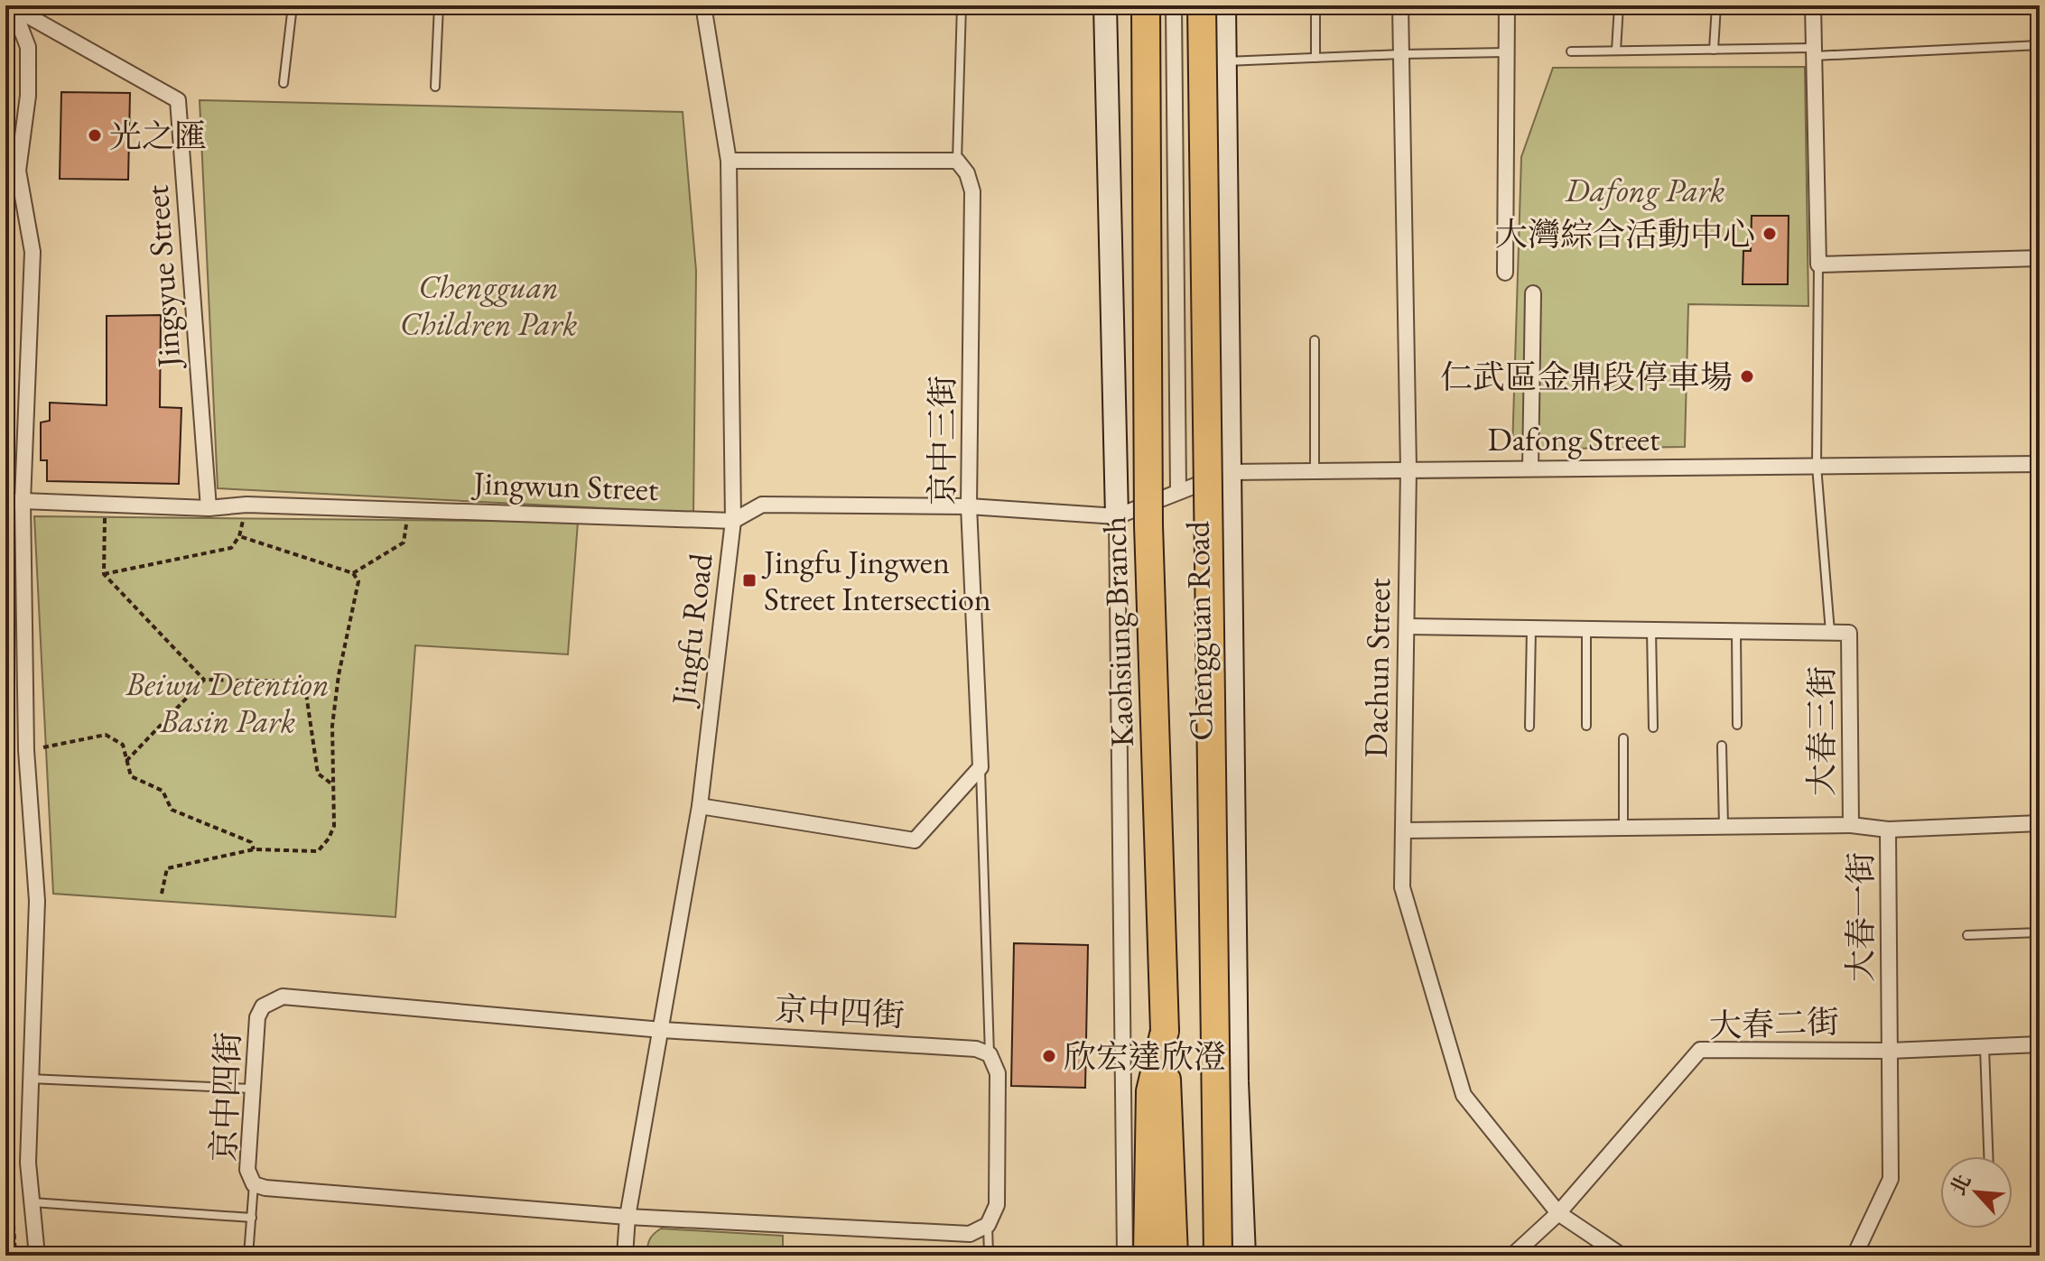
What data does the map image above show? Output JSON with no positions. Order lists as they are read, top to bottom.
{
  "streets": {
    "highway": ["Kaohsiung Branch"],
    "street": [
      "Jingsyue Street",
      "Dafong Street",
      "京中三街",
      "Jingwun Street",
      "Jingfu Road",
      "Chengguan Road",
      "Dachun Street",
      "大春三街",
      "大春一街",
      "京中四街",
      "大春二街"
    ]
  },
  "crossings": [
    ["Jingsyue Street", "Jingwun Street"],
    ["Dafong Street", "Jingwun Street"],
    ["Dafong Street", "Chengguan Road"],
    ["Dafong Street", "Dachun Street"],
    ["京中三街", "Jingwun Street"],
    ["Jingwun Street", "Jingfu Road"],
    ["Jingfu Road", "京中四街"],
    ["Dachun Street", "大春三街"],
    ["Dachun Street", "大春二街"],
    ["大春一街", "大春二街"]
  ],
  "parks": ["Dafong Park", "Chengguan Children Park", "Beiwu Detention Basin Park"],
  "places": {
    "other": [
      "光之匯",
      "大灣綜合活動中心",
      "仁武區金鼎段停車場",
      "欣宏達欣澄"
    ],
    "transit": ["Jingfu Jingwen Street Intersection"]
  },
  "north": "top left"
}
